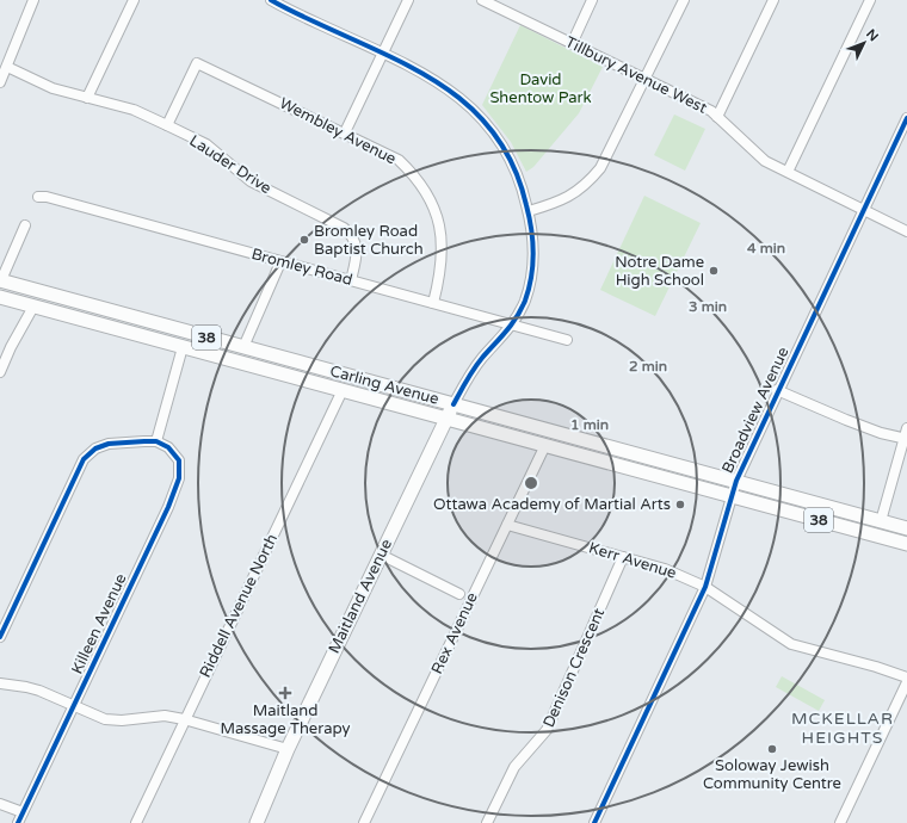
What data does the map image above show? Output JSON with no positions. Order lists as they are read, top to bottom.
{
  "streets": {
    "main road": ["38", "Carling Avenue", "Maitland Avenue"],
    "street": [
      "Tillbury Avenue West",
      "Wembley Avenue",
      "Lauder Drive",
      "Bromley Road",
      "Broadview Avenue",
      "Kerr Avenue",
      "Riddell Avenue North",
      "Killeen Avenue",
      "Rex Avenue",
      "Denison Crescent"
    ]
  },
  "crossings": [
    ["Tillbury Avenue West", "Broadview Avenue"],
    ["Wembley Avenue", "Lauder Drive"],
    ["Wembley Avenue", "Bromley Road"],
    ["Lauder Drive", "Bromley Road"],
    ["Carling Avenue", "Broadview Avenue"],
    ["Carling Avenue", "Maitland Avenue"],
    ["Carling Avenue", "Riddell Avenue North"],
    ["Carling Avenue", "Rex Avenue"],
    ["Broadview Avenue", "Kerr Avenue"],
    ["Kerr Avenue", "Rex Avenue"],
    ["Kerr Avenue", "Denison Crescent"]
  ],
  "districts": ["MCKELLAR HEIGHTS"],
  "parks": ["David Shentow Park"],
  "places": {
    "other": [
      "Bromley Road Baptist Church",
      "Notre Dame High School",
      "Ottawa Academy of Martial Arts",
      "Soloway Jewish Community Centre"
    ],
    "health": ["Maitland Massage Therapy"]
  },
  "north": "top right",
  "rings": [
    "4 min",
    "3 min",
    "2 min",
    "1 min"
  ]
}
